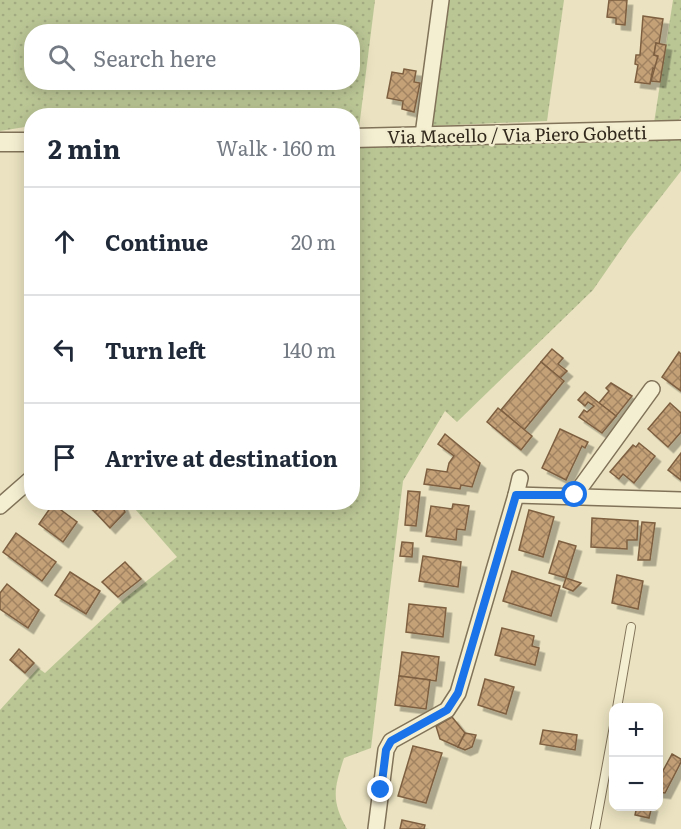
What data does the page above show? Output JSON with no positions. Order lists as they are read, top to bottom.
{
  "streets": {
    "street": ["Via Macello / Via Piero Gobetti"]
  },
  "page": {
    "search": "Search here",
    "heading": ["2 min", "Walk · 160 m"],
    "list": [
      ["Continue", "20 m"],
      ["Turn left", "140 m"],
      "Arrive at destination"
    ],
    "map_buttons": ["+", "−"]
  }
}
